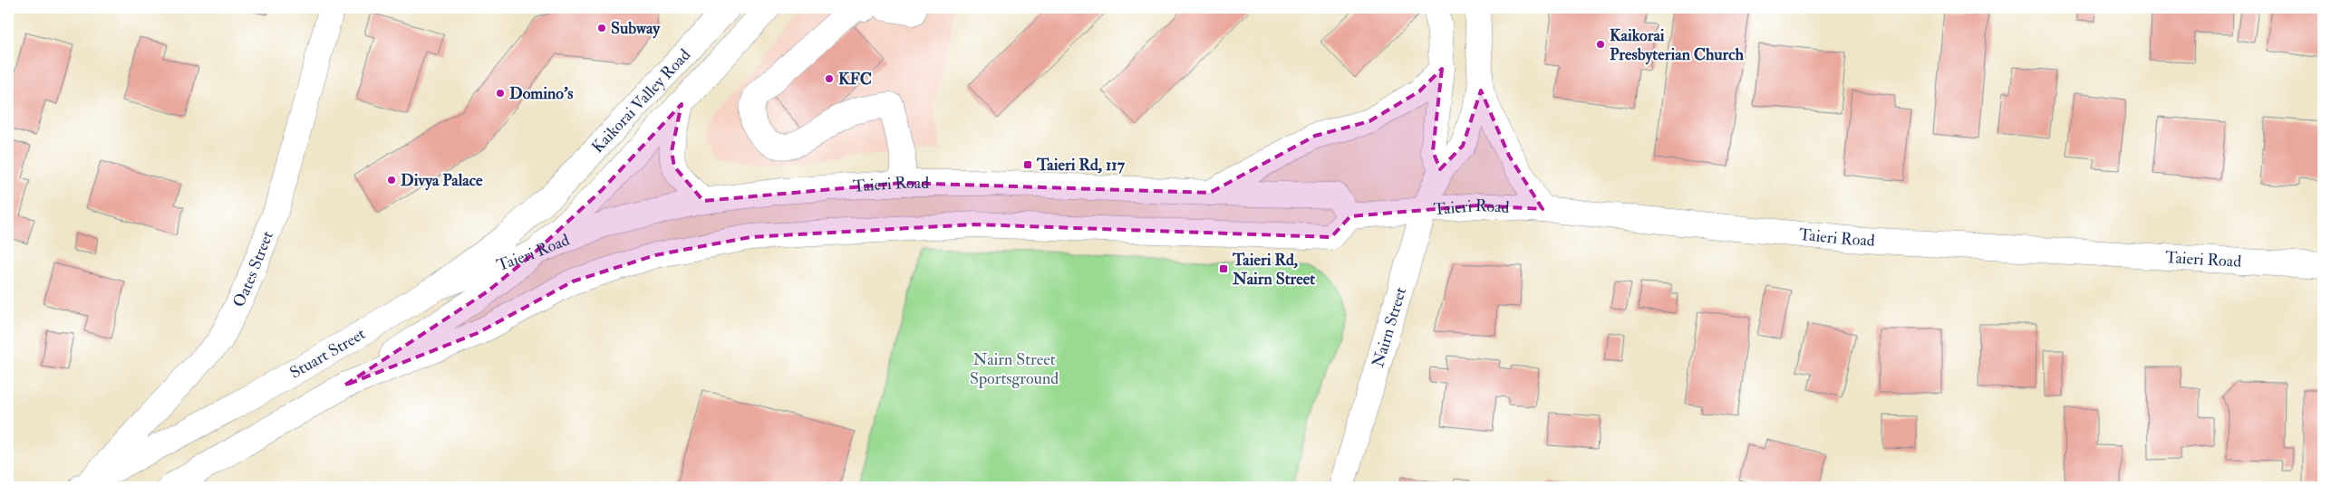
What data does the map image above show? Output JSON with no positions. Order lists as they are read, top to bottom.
{
  "streets": {
    "main road": [
      "Kaikorai Valley Road",
      "Taieri Road",
      "Oates Street",
      "Nairn Street",
      "Stuart Street"
    ]
  },
  "crossings": [
    ["Kaikorai Valley Road", "Taieri Road"],
    ["Kaikorai Valley Road", "Stuart Street"],
    ["Taieri Road", "Nairn Street"],
    ["Taieri Road", "Stuart Street"],
    ["Oates Street", "Stuart Street"]
  ],
  "parks": ["Nairn Street Sportsground"],
  "places": {
    "other": [
      "Subway",
      "Kaikorai Presbyterian Church",
      "KFC",
      "Domino's",
      "Divya Palace"
    ],
    "transit": ["Taieri Rd, 117", "Taieri Rd, Nairn Street"]
  }
}
